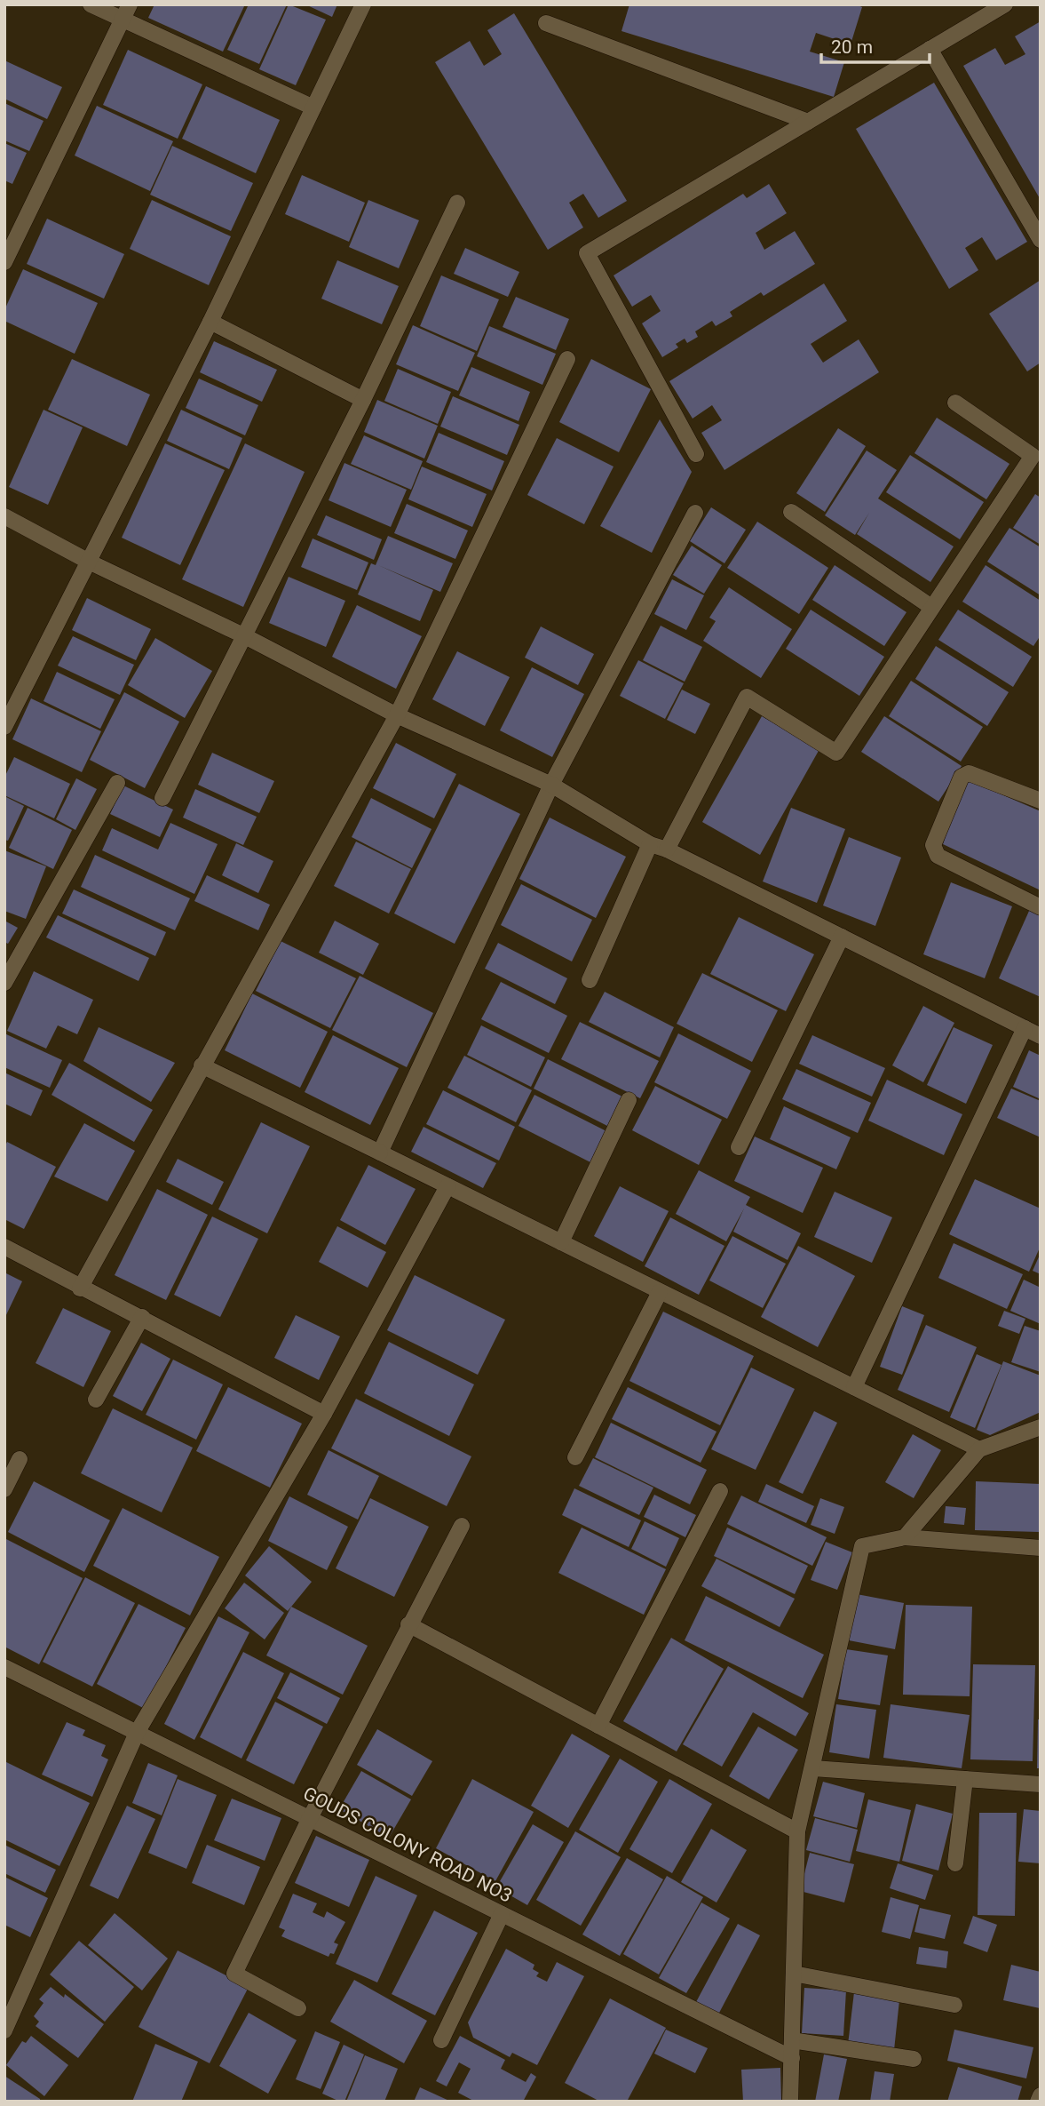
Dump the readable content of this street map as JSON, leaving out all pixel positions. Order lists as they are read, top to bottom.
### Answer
{
  "streets": {
    "street": ["GOUDS COLONY ROAD NO3"]
  },
  "scale_bar": "20 m"
}
